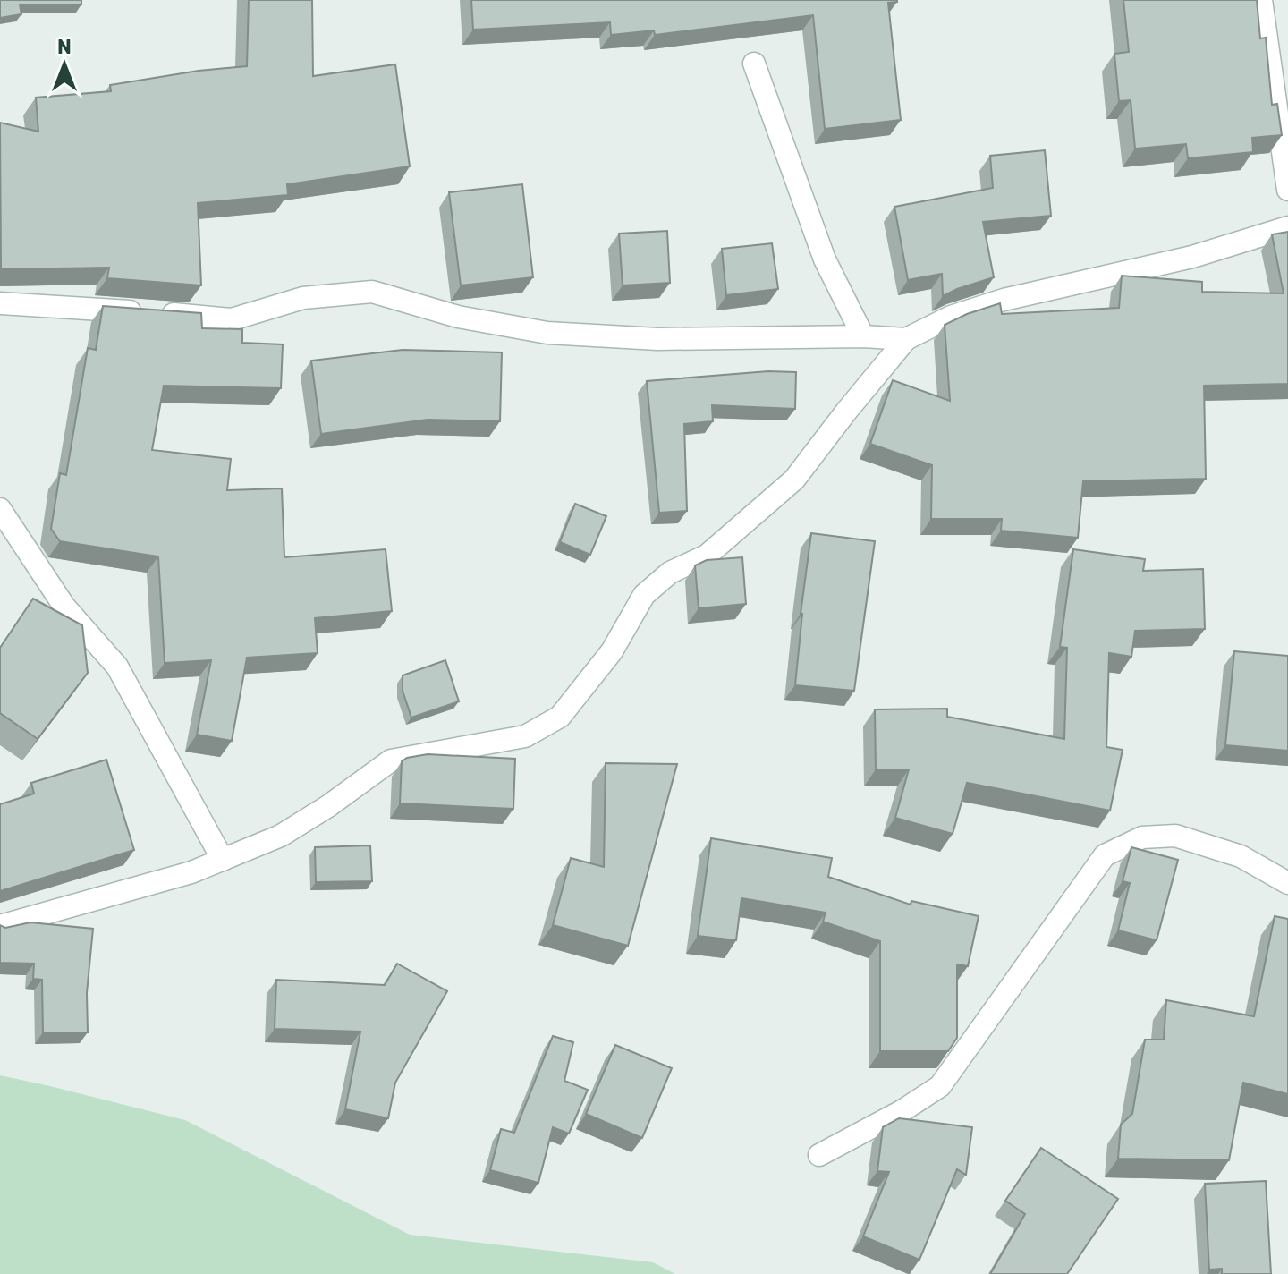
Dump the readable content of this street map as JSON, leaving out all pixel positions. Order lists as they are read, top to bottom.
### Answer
{
  "north": "top"
}
